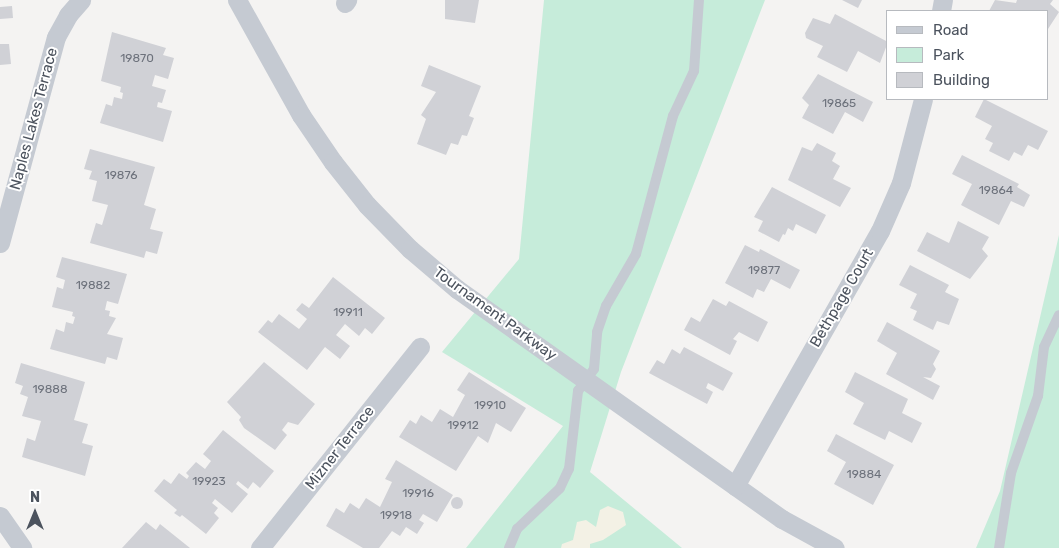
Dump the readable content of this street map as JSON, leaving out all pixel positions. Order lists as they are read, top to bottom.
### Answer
{
  "streets": {
    "street": [
      "Naples Lakes Terrace",
      "Bethpage Court",
      "Tournament Parkway",
      "Mizner Terrace"
    ]
  },
  "crossings": [
    ["Bethpage Court", "Tournament Parkway"]
  ],
  "house_numbers": [
    "19870",
    "19865",
    "19876",
    "19864",
    "19877",
    "19882",
    "19911",
    "19888",
    "19910",
    "19912",
    "19884",
    "19923",
    "19916",
    "19918"
  ],
  "legend": ["Road", "Park", "Building"],
  "north": "top"
}
